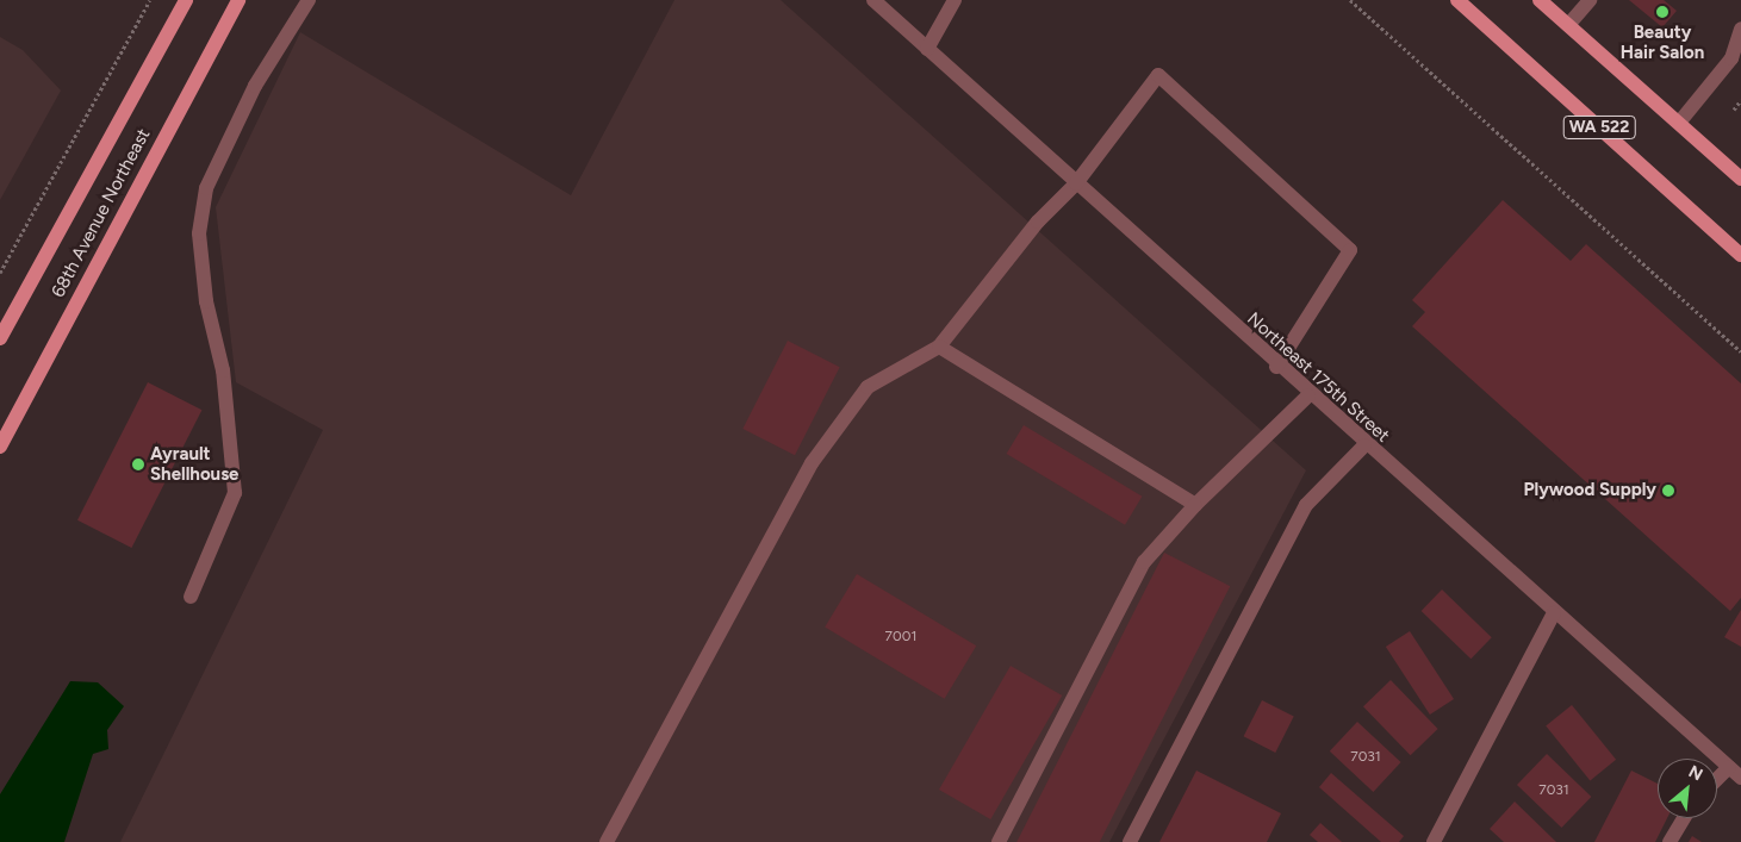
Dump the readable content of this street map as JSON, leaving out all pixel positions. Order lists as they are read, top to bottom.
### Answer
{
  "streets": {
    "main road": ["WA 522", "68th Avenue Northeast"],
    "street": ["Northeast 175th Street"]
  },
  "places": ["Beauty Hair Salon", "Ayrault Shellhouse", "Plywood Supply"],
  "house_numbers": ["7001", "7031", "7031"],
  "north": "top right"
}
